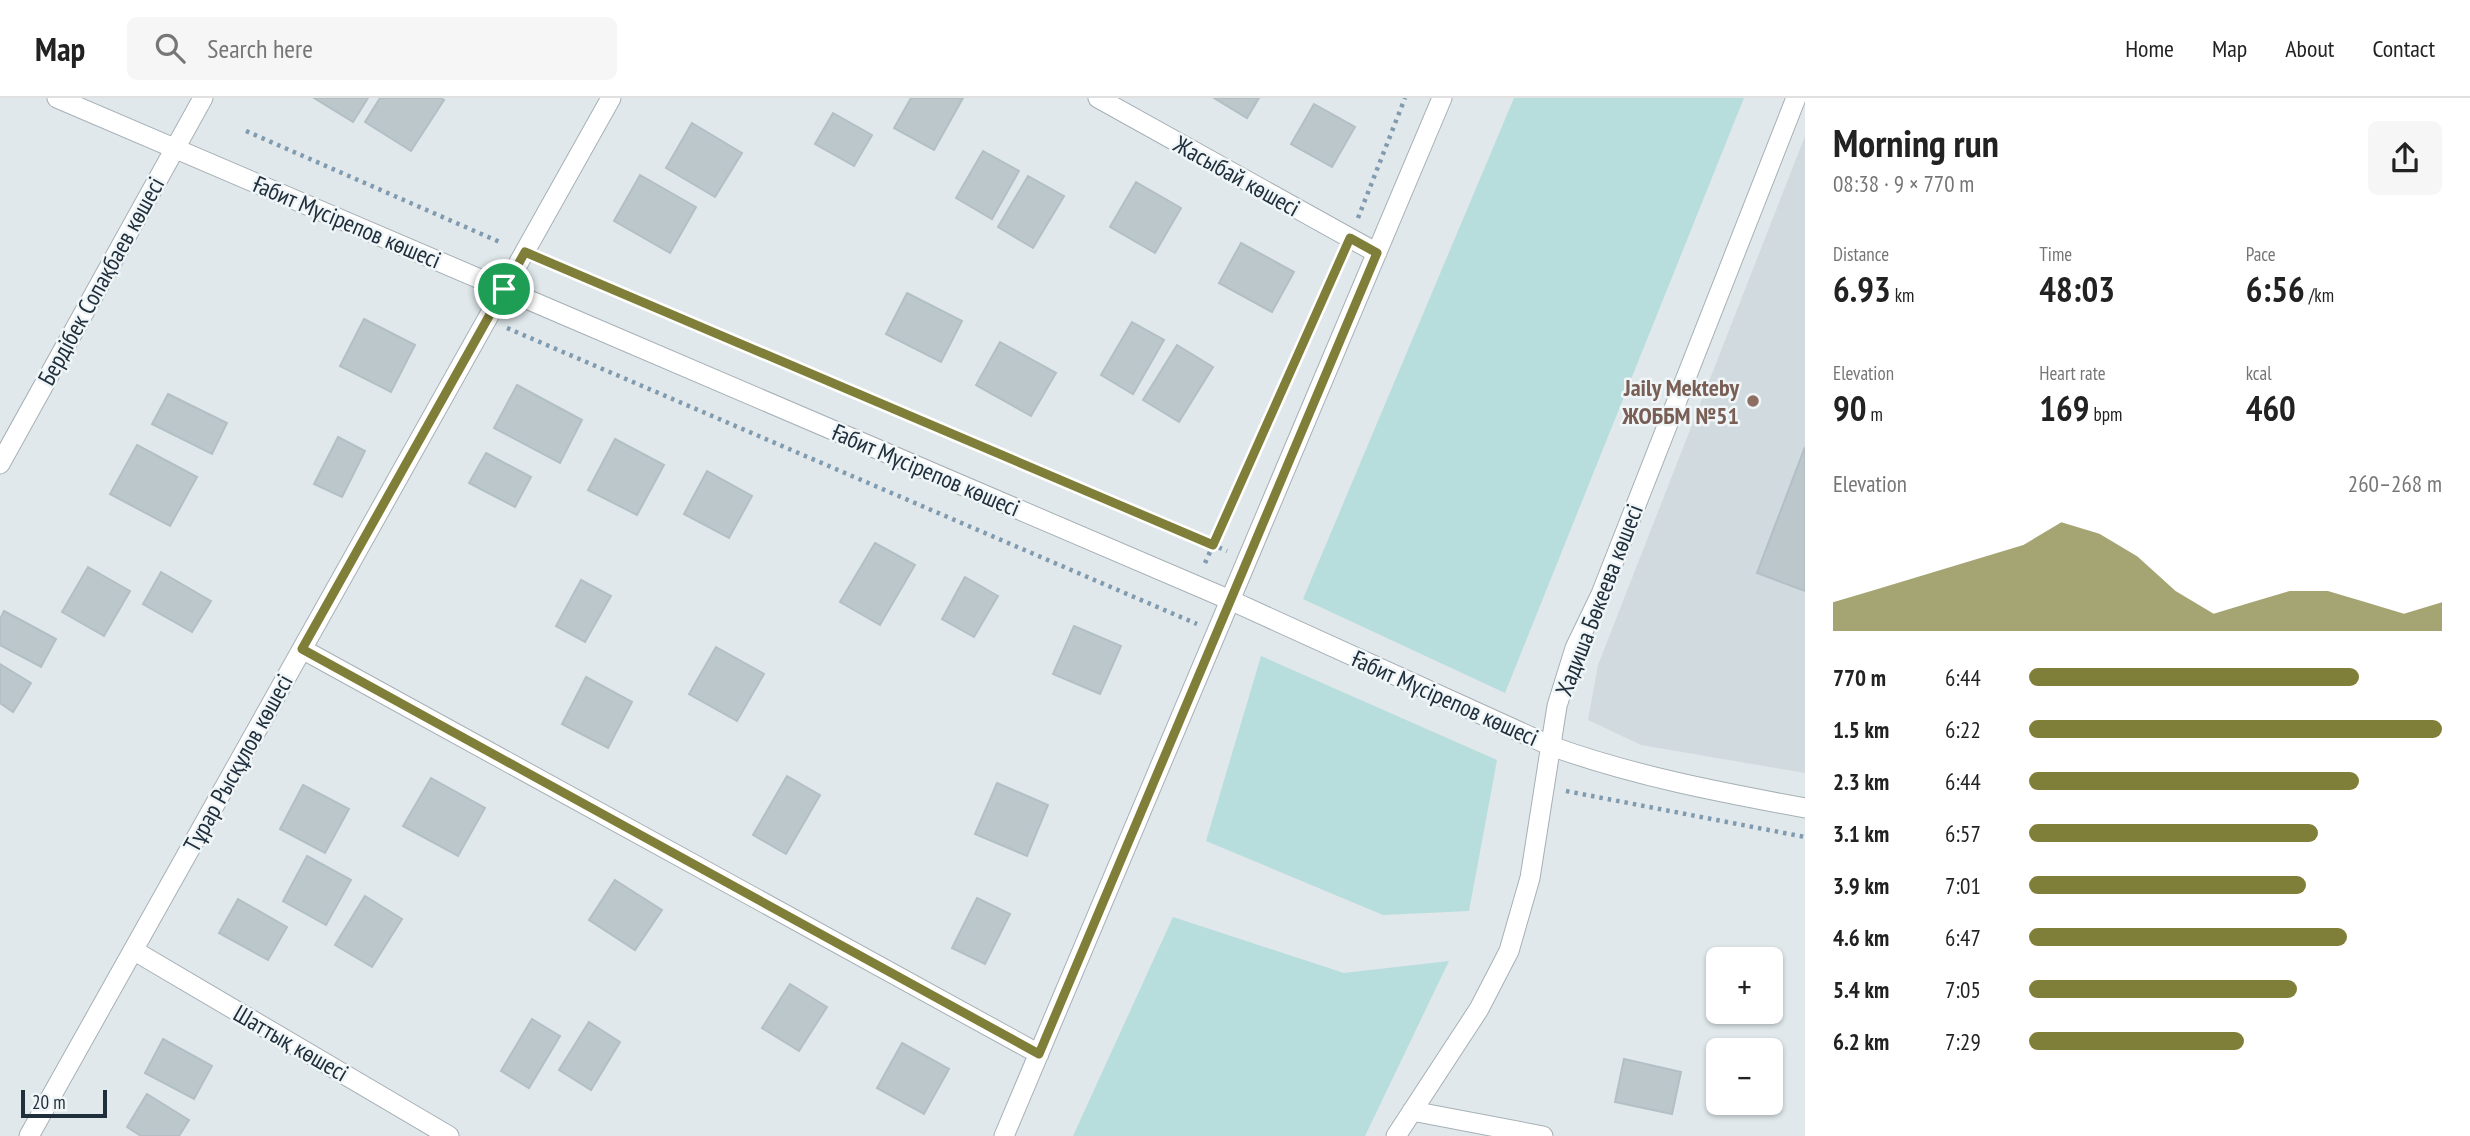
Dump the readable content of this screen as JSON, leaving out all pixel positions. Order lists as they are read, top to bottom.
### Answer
{
  "streets": {
    "street": [
      "Жасыбай көшесі",
      "Ғабит Мүсірепов көшесі",
      "Бердібек Сопақбаев көшесі",
      "Хадиша Бөкеева көшесі",
      "Тұрар Рысқұлов көшесі",
      "Шаттық көшесі"
    ]
  },
  "crossings": [
    ["Ғабит Мүсірепов көшесі", "Бердібек Сопақбаев көшесі"],
    ["Ғабит Мүсірепов көшесі", "Хадиша Бөкеева көшесі"],
    ["Ғабит Мүсірепов көшесі", "Тұрар Рысқұлов көшесі"],
    ["Тұрар Рысқұлов көшесі", "Шаттық көшесі"]
  ],
  "places": ["Jaily Mekteby ЖОББМ №51"],
  "scale_bar": "20 m",
  "page": {
    "header": "Map",
    "search": "Search here",
    "nav": [
      "Home",
      "Map",
      "About",
      "Contact"
    ],
    "heading": ["Morning run", "08:38 · 9 × 770 m"],
    "stats": [
      ["Distance", "6.93 km"],
      ["Time", "48:03"],
      ["Pace", "6:56 /km"],
      ["Elevation", "90 m"],
      ["Heart rate", "169 bpm"],
      ["kcal", "460"]
    ],
    "chart": ["Elevation", "260–268 m"],
    "list": [
      {
        "name": "770 m",
        "note": "6:44"
      },
      {
        "name": "1.5 km",
        "note": "6:22"
      },
      {
        "name": "2.3 km",
        "note": "6:44"
      },
      {
        "name": "3.1 km",
        "note": "6:57"
      },
      {
        "name": "3.9 km",
        "note": "7:01"
      },
      {
        "name": "4.6 km",
        "note": "6:47"
      },
      {
        "name": "5.4 km",
        "note": "7:05"
      },
      {
        "name": "6.2 km",
        "note": "7:29"
      }
    ],
    "map_buttons": ["+", "−"],
    "scale": "20 m"
  }
}
